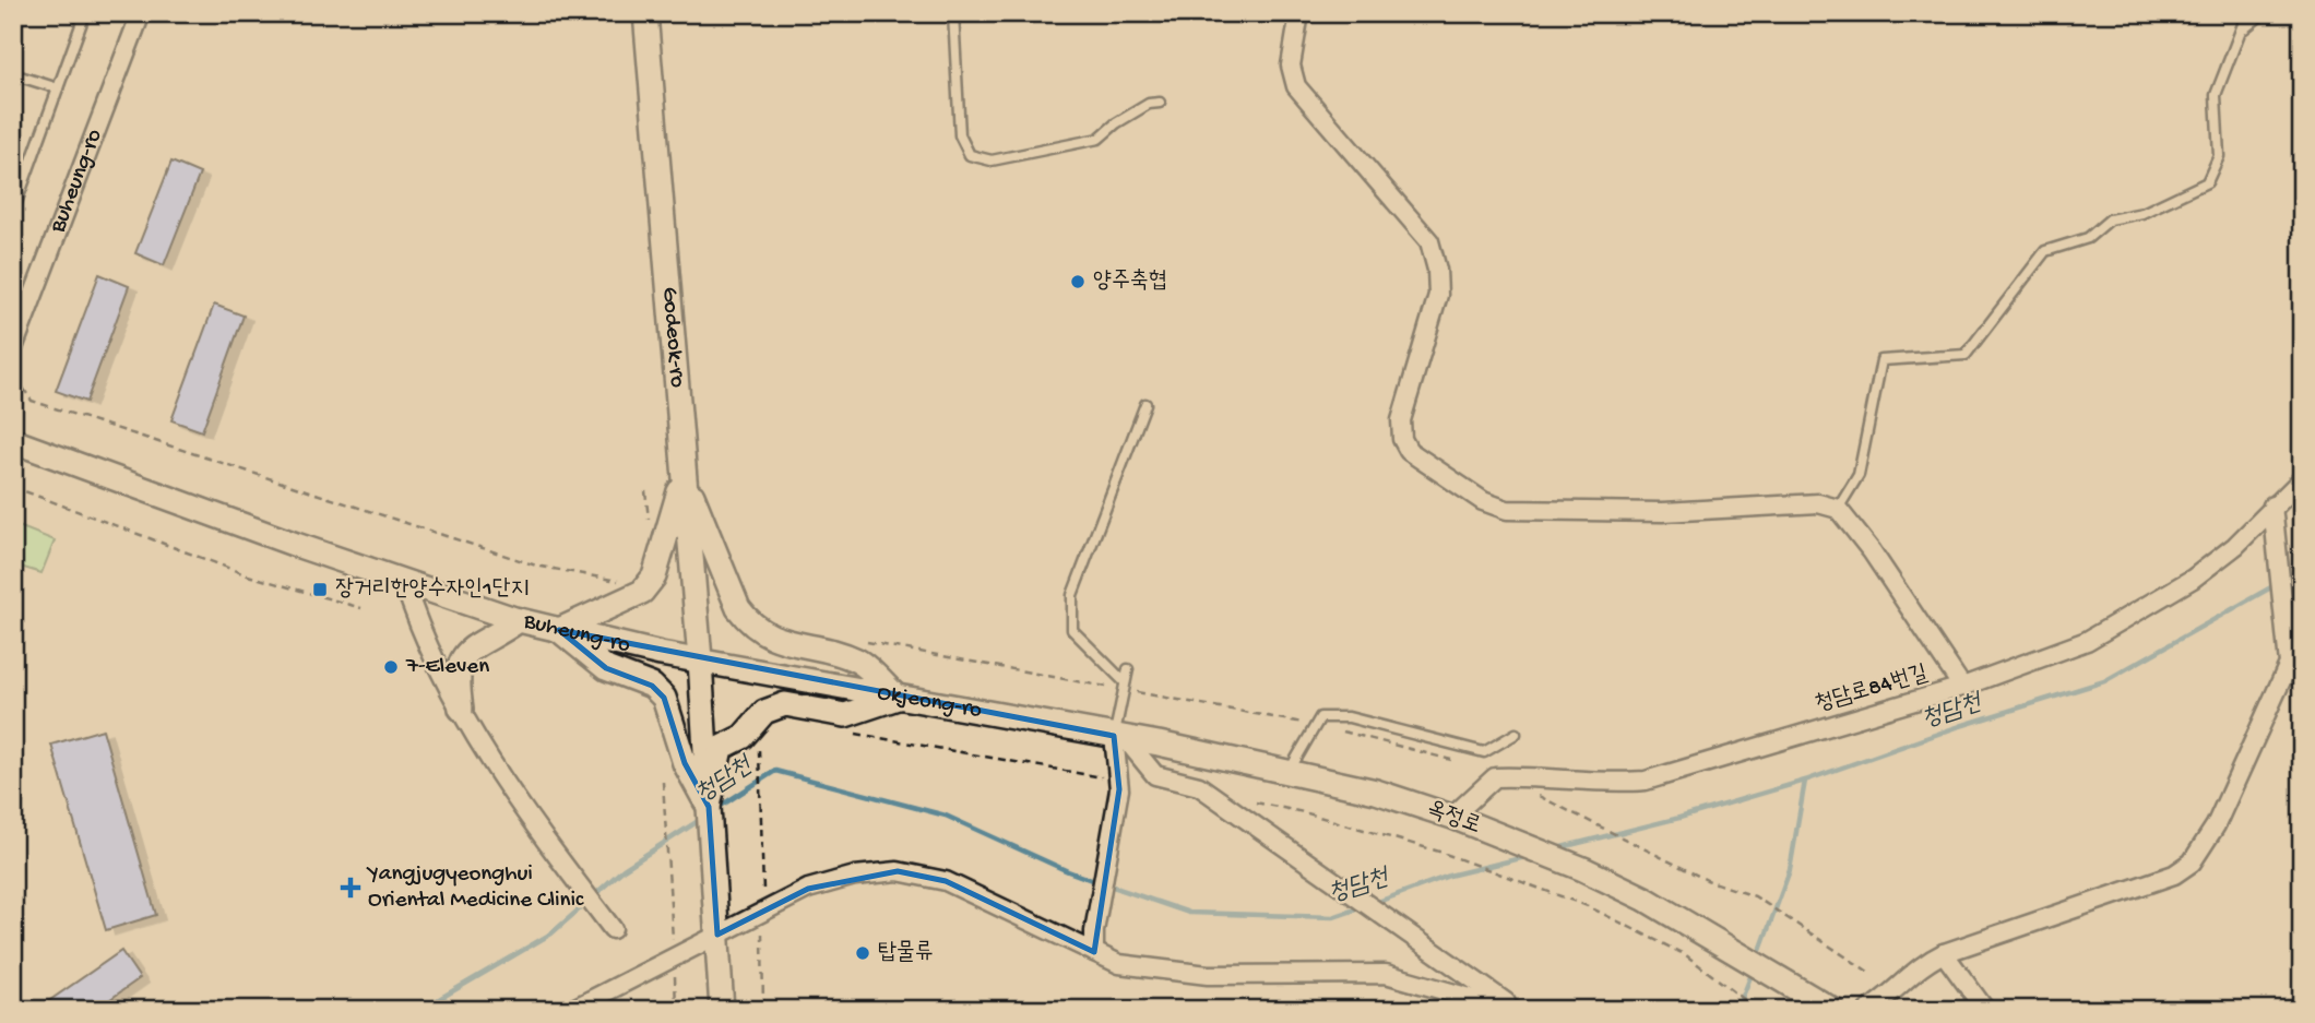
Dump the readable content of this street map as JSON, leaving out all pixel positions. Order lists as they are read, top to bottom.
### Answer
{
  "streets": {
    "main road": [
      "Buheung-ro",
      "Godeok-ro",
      "Okjeong-ro",
      "옥정로"
    ],
    "street": ["청담로84번길"]
  },
  "crossings": [
    ["Buheung-ro", "Godeok-ro"],
    ["Buheung-ro", "Okjeong-ro"],
    ["Godeok-ro", "Okjeong-ro"],
    ["청담로84번길", "옥정로"],
    ["Okjeong-ro", "옥정로"]
  ],
  "water": ["청담천"],
  "places": {
    "other": ["양주축협", "7-Eleven", "탑물류"],
    "transit": ["장거리한양수자인1단지"],
    "health": ["Yangjugyeonghui Oriental Medicine Clinic"]
  }
}
